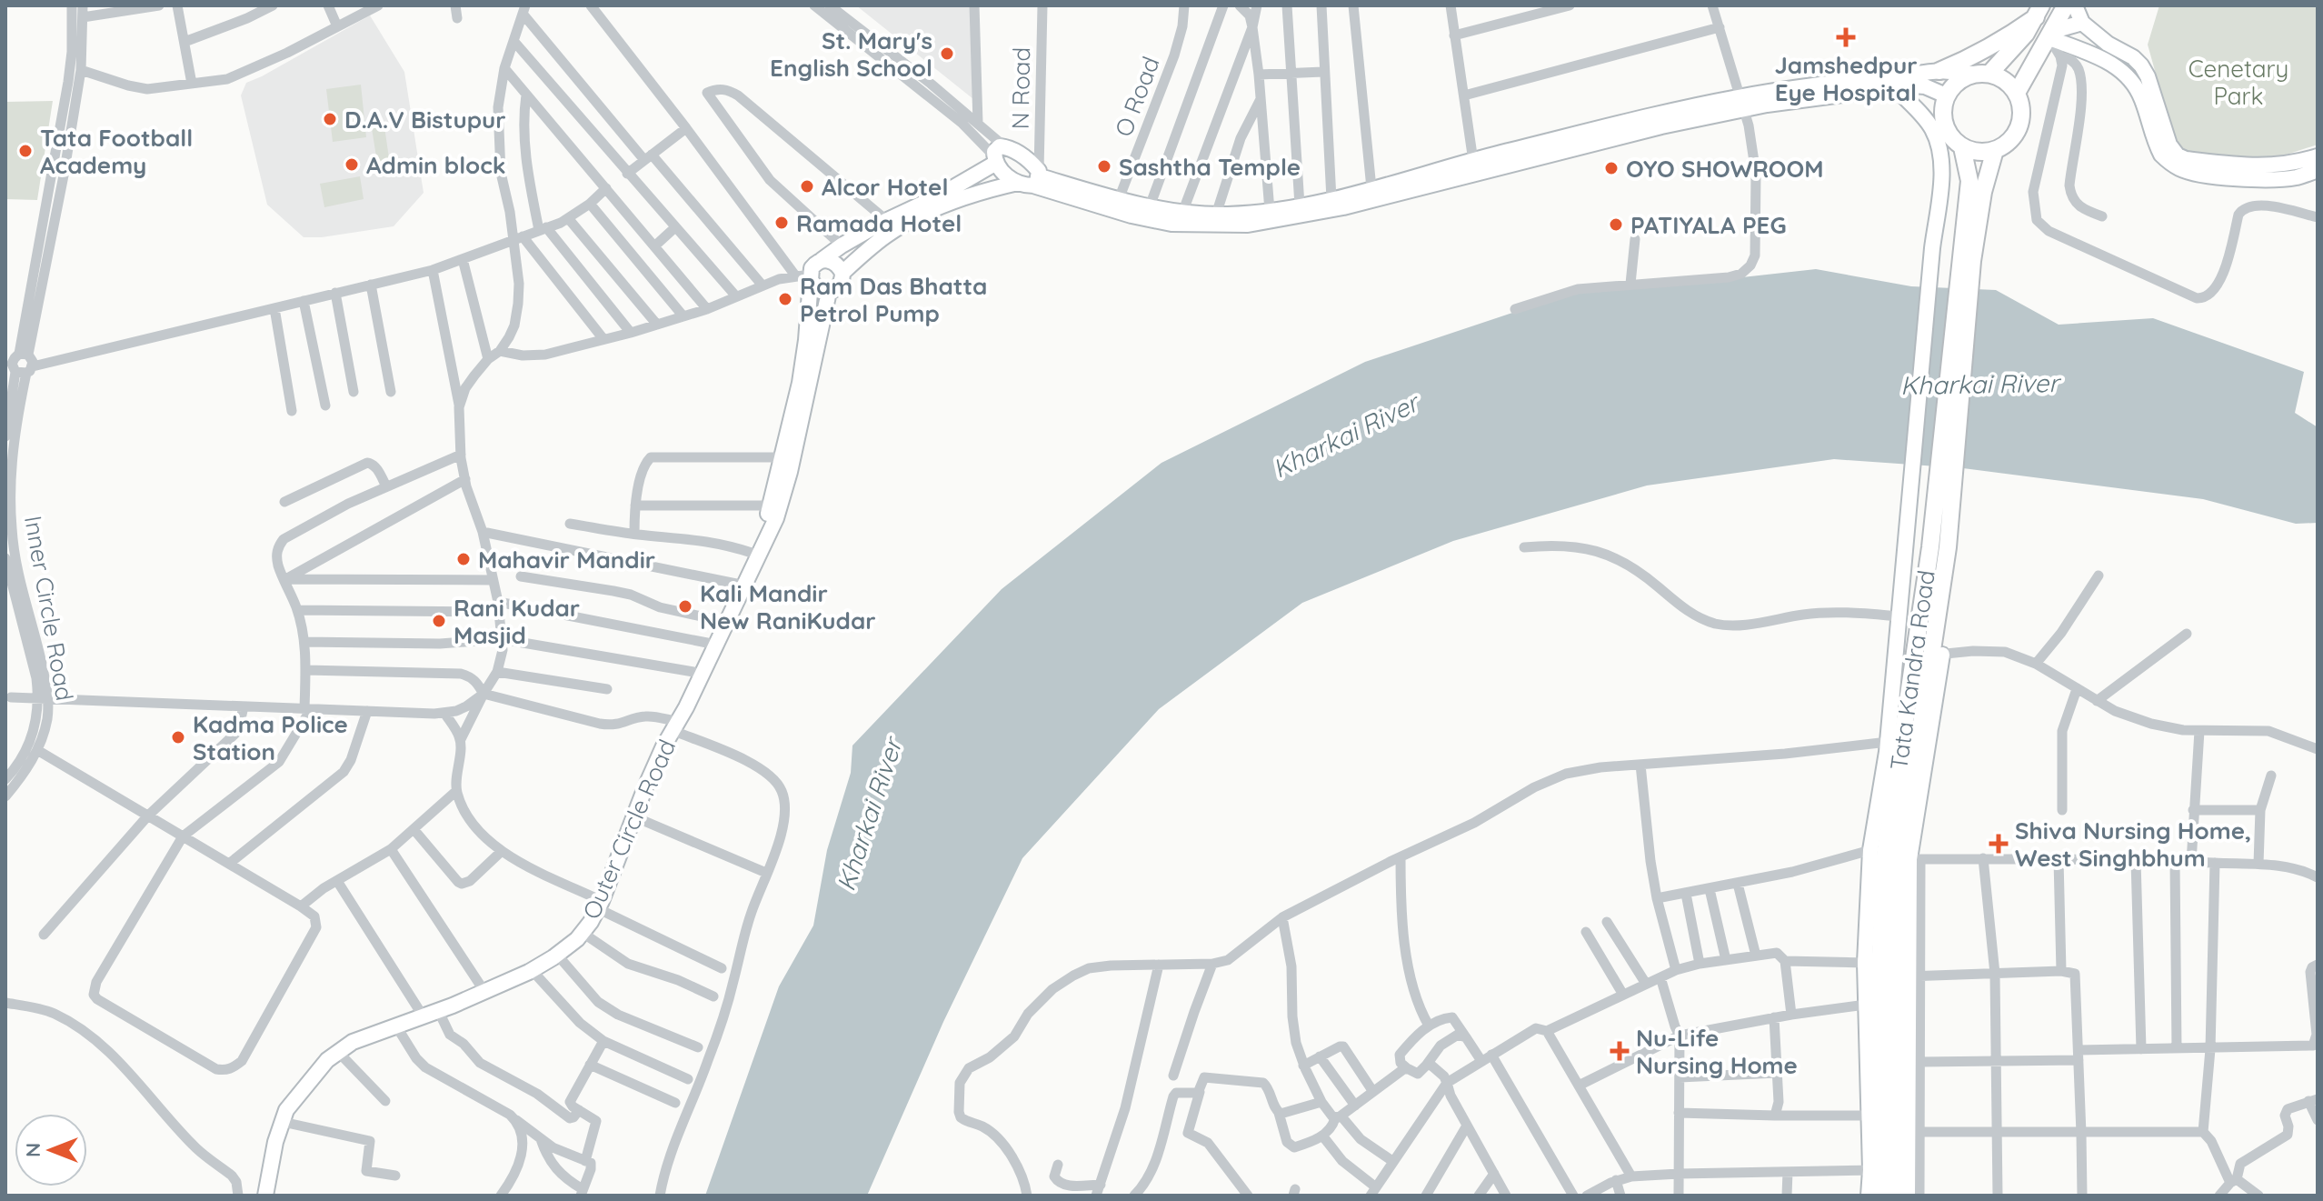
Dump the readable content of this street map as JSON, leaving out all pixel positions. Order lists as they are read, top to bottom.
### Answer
{
  "streets": {
    "main road": ["Tata Kandra Road", "Outer Circle Road"],
    "street": ["N Road", "O Road", "Inner Circle Road"]
  },
  "water": ["Kharkai River"],
  "parks": ["Cenetary Park"],
  "places": {
    "health": ["Jamshedpur Eye Hospital", "Shiva Nursing Home, West Singhbhum", "Nu-Life Nursing Home"],
    "other": [
      "St. Mary's English School",
      "D.A.V Bistupur",
      "Tata Football Academy",
      "Admin block",
      "Sashtha Temple",
      "OYO SHOWROOM",
      "Alcor Hotel",
      "Ramada Hotel",
      "PATIYALA PEG",
      "Ram Das Bhatta Petrol Pump",
      "Mahavir Mandir",
      "Kali Mandir New RaniKudar",
      "Rani Kudar Masjid",
      "Kadma Police Station"
    ]
  },
  "north": "left"
}
